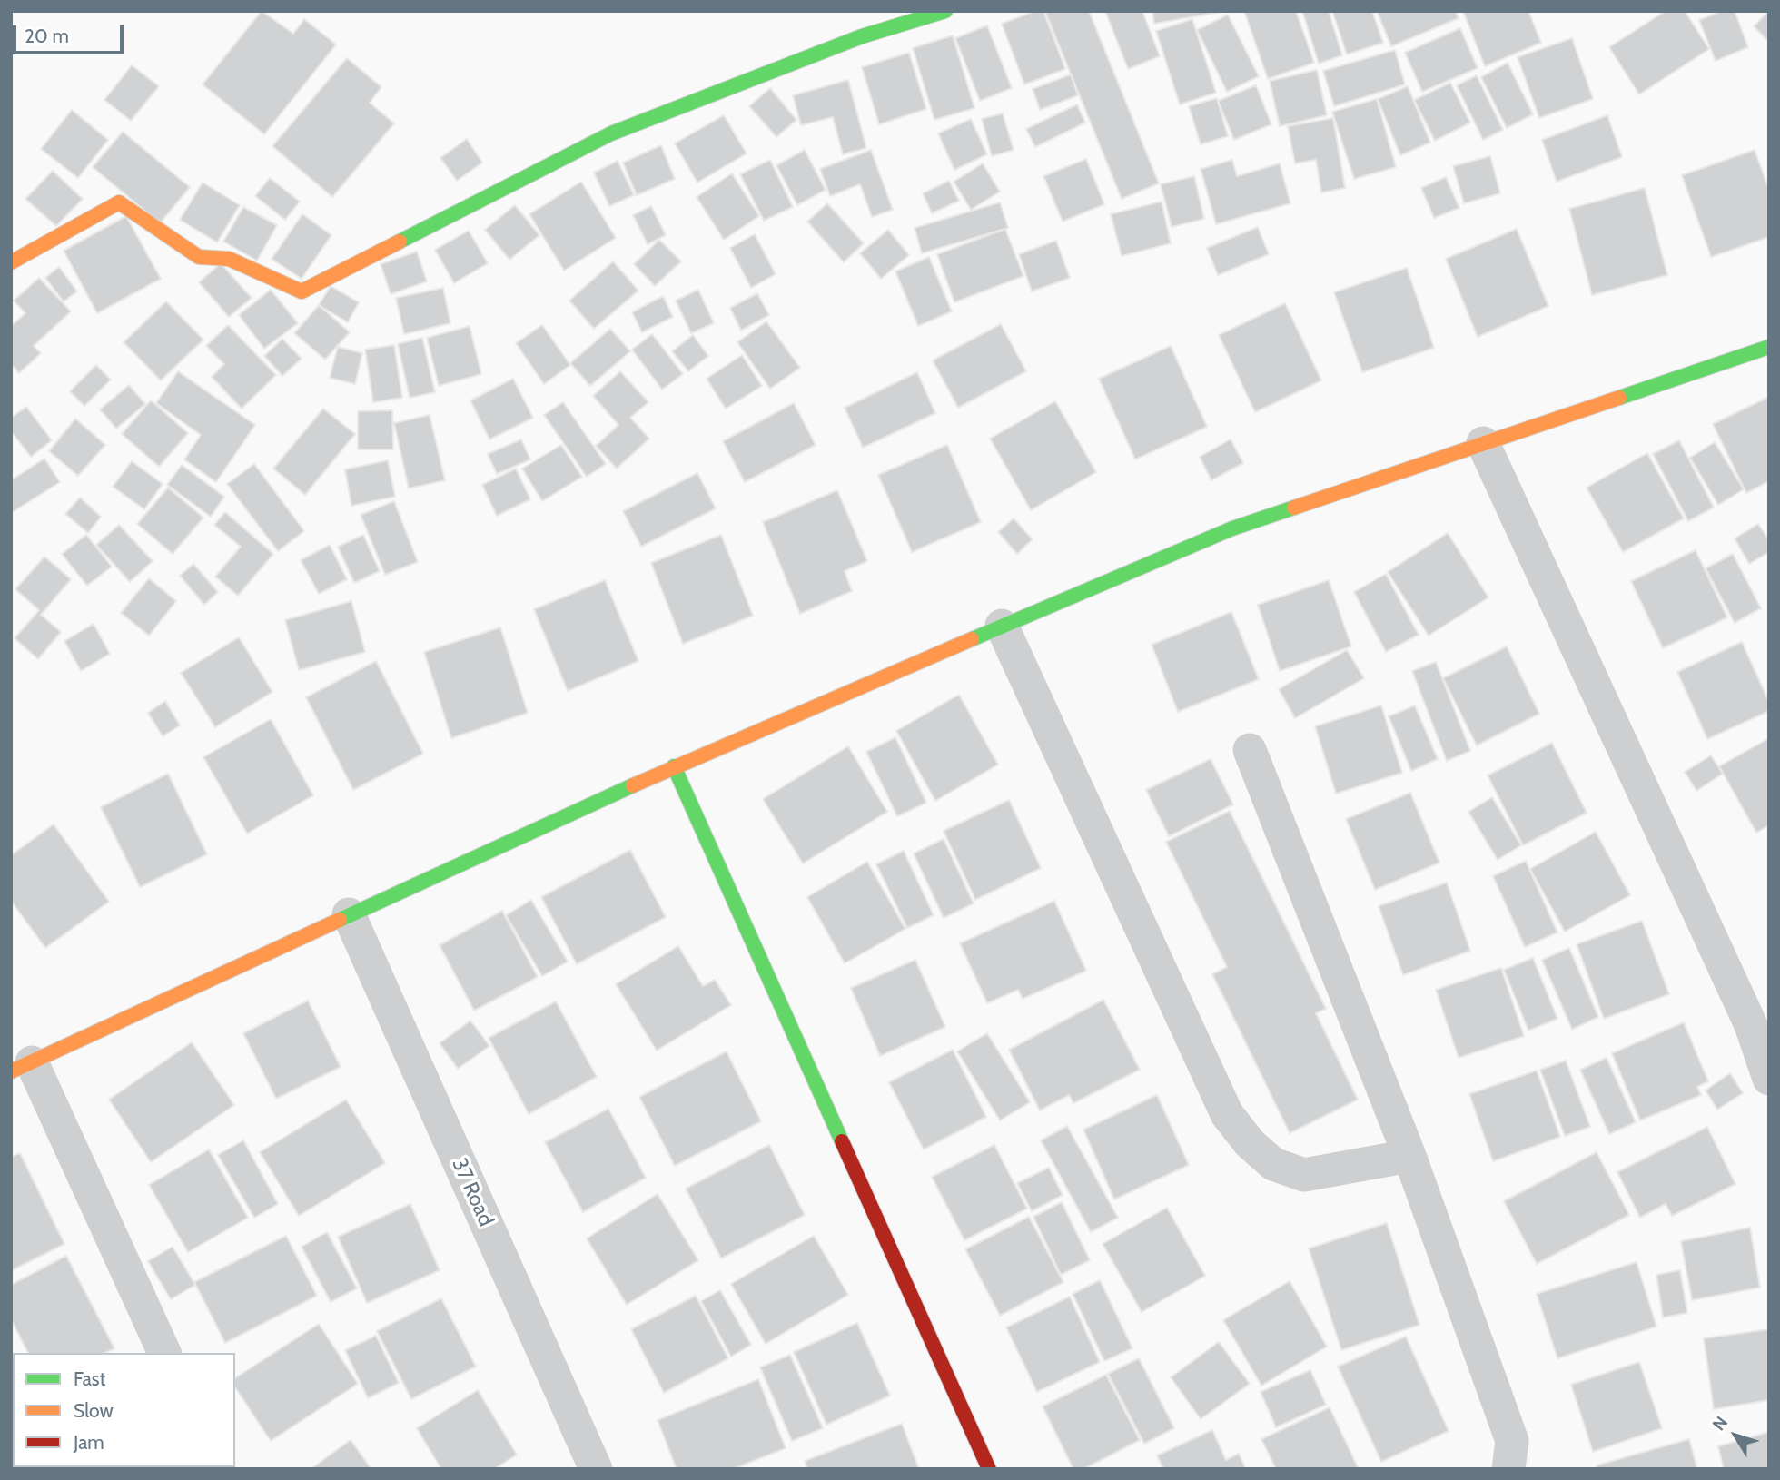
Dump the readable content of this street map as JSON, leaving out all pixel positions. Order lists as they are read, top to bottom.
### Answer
{
  "streets": {
    "street": ["37 Road"]
  },
  "legend": ["Fast", "Slow", "Jam"],
  "scale_bar": "20 m",
  "north": "top left"
}
